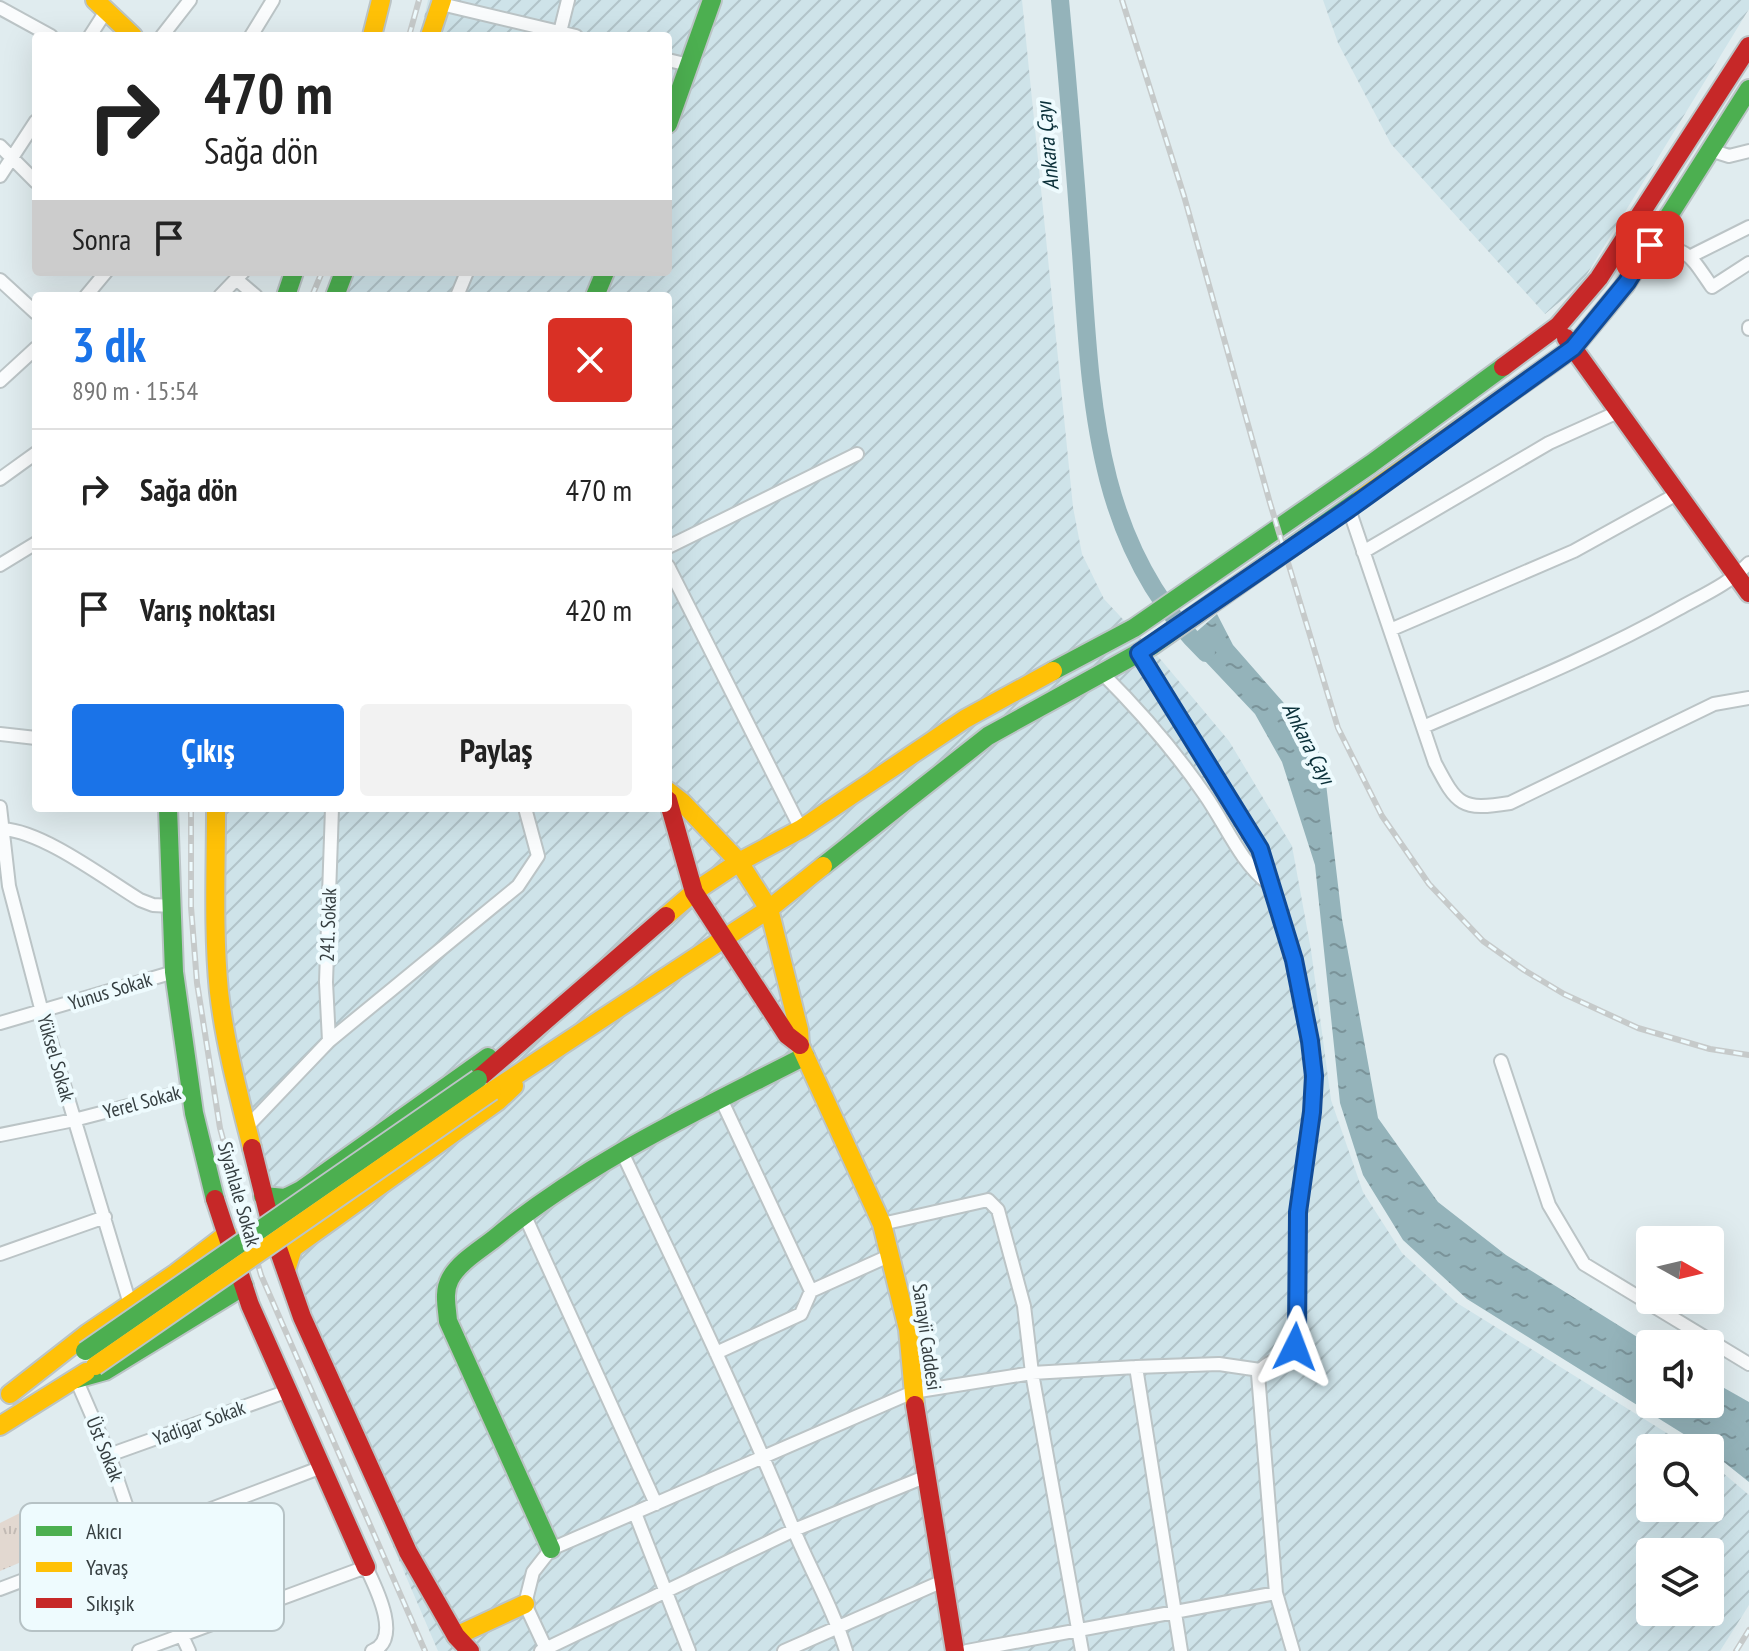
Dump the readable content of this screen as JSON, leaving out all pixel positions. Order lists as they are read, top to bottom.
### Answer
{
  "streets": {
    "main road": ["Siyahlale Sokak", "Sanayii Caddesi"],
    "street": [
      "241. Sokak",
      "Yunus Sokak",
      "Yüksel Sokak",
      "Yerel Sokak",
      "Yadigar Sokak",
      "Üst Sokak"
    ]
  },
  "crossings": [
    ["Yunus Sokak", "Yüksel Sokak"],
    ["Yunus Sokak", "Siyahlale Sokak"],
    ["Yüksel Sokak", "Yerel Sokak"],
    ["Yerel Sokak", "Siyahlale Sokak"],
    ["Siyahlale Sokak", "Yadigar Sokak"],
    ["Yadigar Sokak", "Üst Sokak"]
  ],
  "water": ["Ankara Çayı"],
  "legend": ["Akıcı", "Yavaş", "Sıkışık"],
  "north": "right",
  "page": {
    "turn": ["470 m", "Sağa dön"],
    "then": "Sonra",
    "heading": ["3 dk", "890 m · 15:54"],
    "list": [
      {
        "name": "Sağa dön",
        "value": "470 m"
      },
      {
        "name": "Varış noktası",
        "value": "420 m"
      }
    ],
    "buttons": ["Çıkış", "Paylaş"]
  }
}
